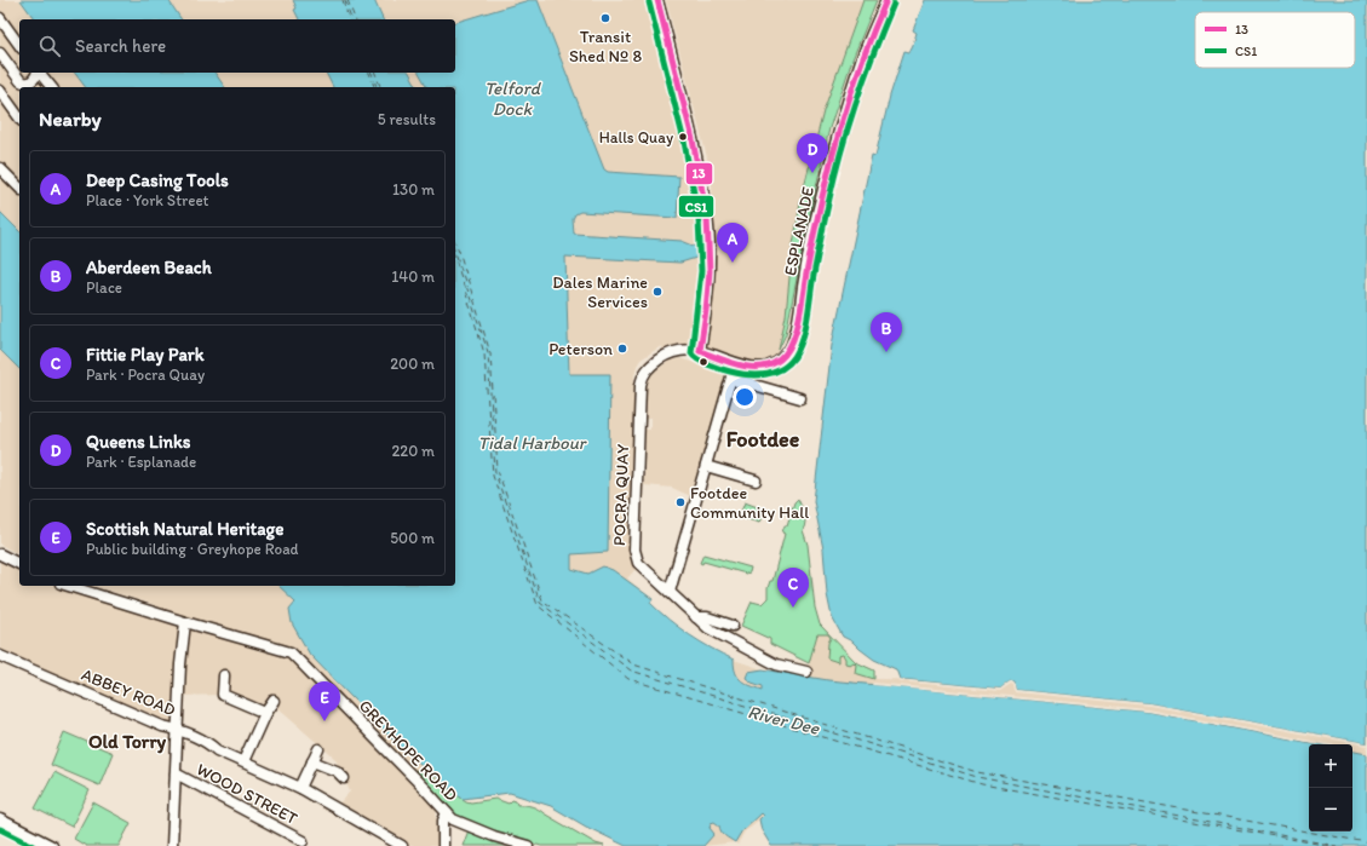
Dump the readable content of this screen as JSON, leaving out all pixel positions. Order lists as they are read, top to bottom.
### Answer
{
  "streets": {
    "street": [
      "ESPLANADE",
      "POCRA QUAY",
      "ABBEY ROAD",
      "GREYHOPE ROAD",
      "WOOD STREET"
    ]
  },
  "crossings": [
    ["ESPLANADE", "POCRA QUAY"]
  ],
  "districts": ["Footdee", "Old Torry"],
  "water": ["Telford Dock", "Tidal Harbour", "River Dee"],
  "places": [
    "Transit Shed № 8",
    "Halls Quay",
    "Dales Marine Services",
    "Peterson",
    "Footdee Community Hall"
  ],
  "lines": ["transit line 13", "transit line CS1"],
  "legend": ["13", "CS1"],
  "page": {
    "search": "Search here",
    "heading": ["Nearby", "5 results"],
    "pins": [
      "D",
      "A",
      "B",
      "C",
      "E"
    ],
    "list": [
      {
        "mark": "A",
        "name": "Deep Casing Tools",
        "note": "Place · York Street",
        "value": "130 m"
      },
      {
        "mark": "B",
        "name": "Aberdeen Beach",
        "note": "Place",
        "value": "140 m"
      },
      {
        "mark": "C",
        "name": "Fittie Play Park",
        "note": "Park · Pocra Quay",
        "value": "200 m"
      },
      {
        "mark": "D",
        "name": "Queens Links",
        "note": "Park · Esplanade",
        "value": "220 m"
      },
      {
        "mark": "E",
        "name": "Scottish Natural Heritage",
        "note": "Public building · Greyhope Road",
        "value": "500 m"
      }
    ],
    "map_buttons": ["+", "−"]
  }
}
